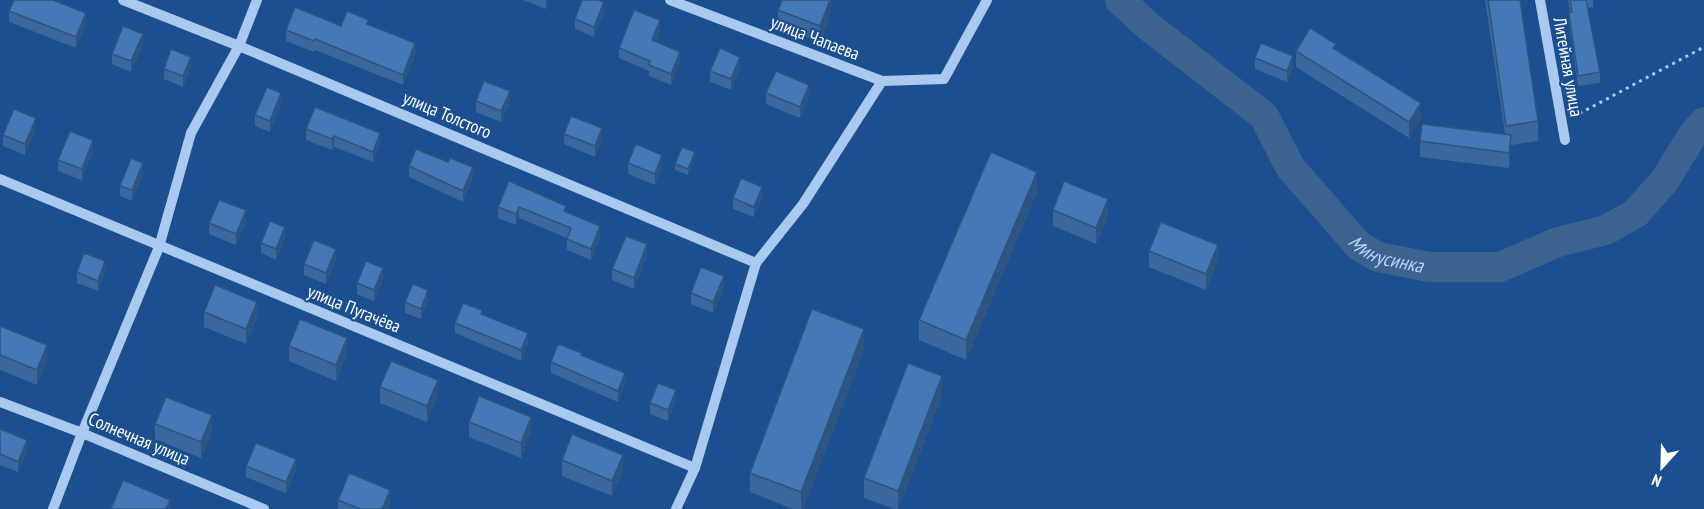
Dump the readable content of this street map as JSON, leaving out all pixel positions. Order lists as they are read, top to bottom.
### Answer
{
  "streets": {
    "street": [
      "улица Чапаева",
      "Литейная улица",
      "улица Толстого",
      "улица Пугачёва",
      "Солнечная улица"
    ]
  },
  "water": ["Минусинка"],
  "north": "bottom"
}
